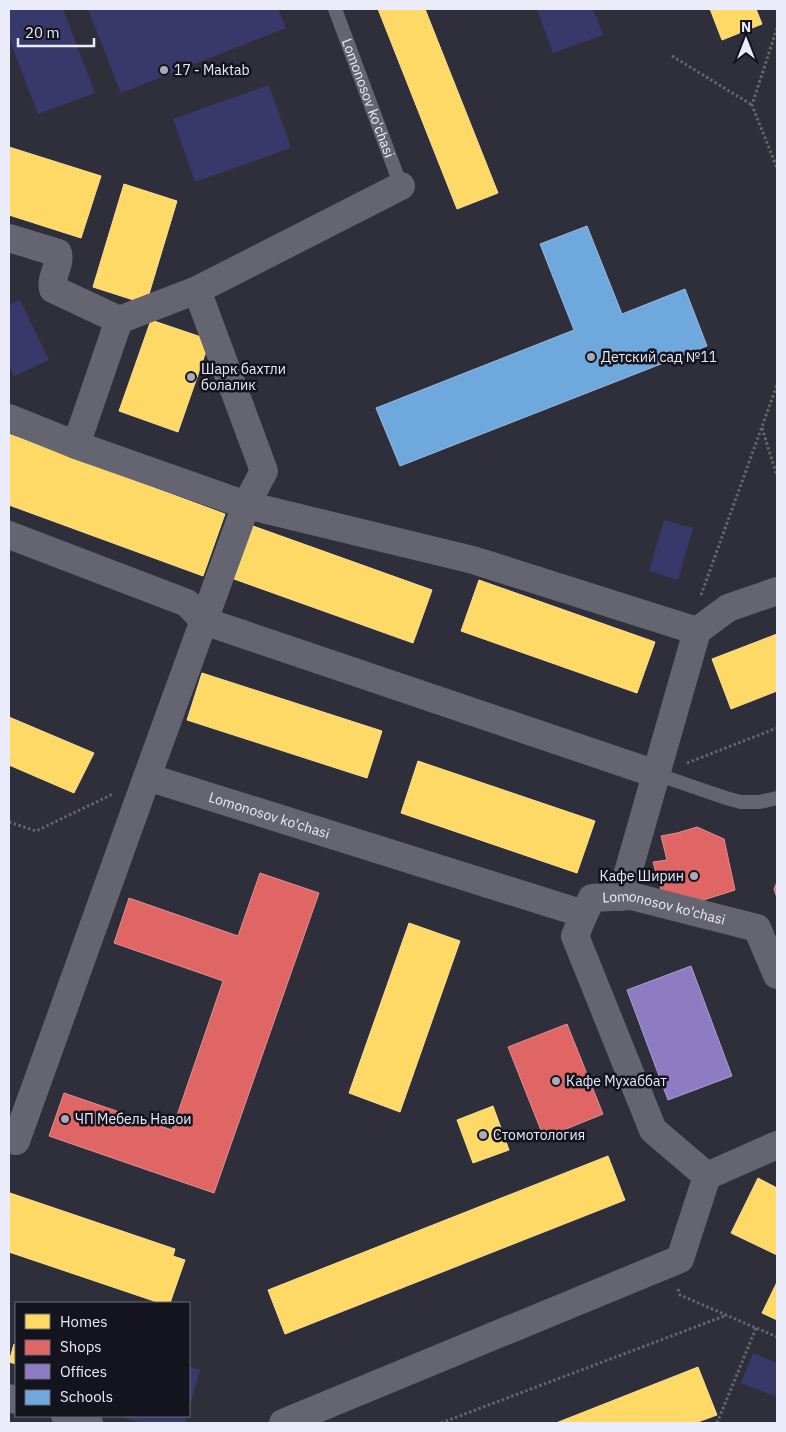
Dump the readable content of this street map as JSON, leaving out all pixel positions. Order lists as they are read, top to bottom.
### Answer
{
  "streets": {
    "street": ["Lomonosov ko'chasi"]
  },
  "places": [
    "17 - Maktab",
    "Детский сад №11",
    "Шарк бахтли болалик",
    "Кафе Ширин",
    "Кафе Мухаббат",
    "ЧП Мебель Навои",
    "Стомотология"
  ],
  "legend": [
    "Homes",
    "Shops",
    "Offices",
    "Schools"
  ],
  "scale_bar": "20 m",
  "north": "top"
}
